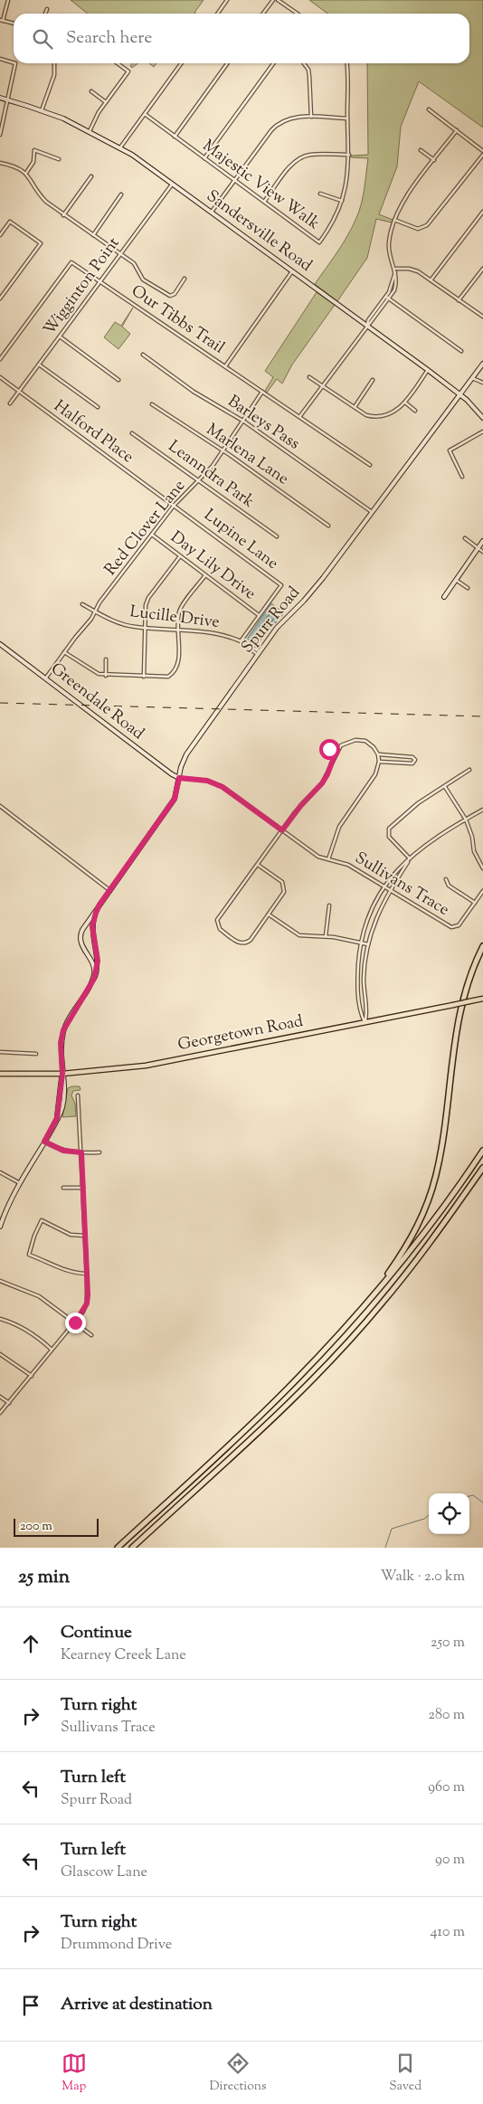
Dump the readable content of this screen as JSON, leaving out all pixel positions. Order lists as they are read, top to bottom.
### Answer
{
  "streets": {
    "main road": ["Georgetown Road"],
    "street": [
      "Majestic View Walk",
      "Sandersville Road",
      "Wigginton Point",
      "Our Tibbs Trail",
      "Barleys Pass",
      "Halford Place",
      "Marlena Lane",
      "Leanndra Park",
      "Red Clover Lane",
      "Lupine Lane",
      "Day Lily Drive",
      "Lucille Drive",
      "Spurr Road",
      "Greendale Road",
      "Sullivans Trace"
    ]
  },
  "crossings": [
    ["Sandersville Road", "Wigginton Point"],
    ["Sandersville Road", "Spurr Road"],
    ["Wigginton Point", "Our Tibbs Trail"],
    ["Wigginton Point", "Halford Place"],
    ["Our Tibbs Trail", "Red Clover Lane"],
    ["Barleys Pass", "Red Clover Lane"],
    ["Barleys Pass", "Spurr Road"],
    ["Halford Place", "Red Clover Lane"],
    ["Halford Place", "Lupine Lane"],
    ["Marlena Lane", "Red Clover Lane"],
    ["Leanndra Park", "Red Clover Lane"],
    ["Red Clover Lane", "Lupine Lane"],
    ["Red Clover Lane", "Day Lily Drive"],
    ["Red Clover Lane", "Lucille Drive"],
    ["Red Clover Lane", "Greendale Road"],
    ["Lupine Lane", "Day Lily Drive"],
    ["Lupine Lane", "Lucille Drive"],
    ["Lucille Drive", "Spurr Road"],
    ["Spurr Road", "Greendale Road"],
    ["Spurr Road", "Sullivans Trace"],
    ["Spurr Road", "Georgetown Road"],
    ["Greendale Road", "Sullivans Trace"]
  ],
  "scale_bar": "200 m",
  "page": {
    "search": "Search here",
    "scale": "200 m",
    "heading": ["25 min", "Walk · 2.0 km"],
    "list": [
      ["Continue", "Kearney Creek Lane", "250 m"],
      ["Turn right", "Sullivans Trace", "280 m"],
      ["Turn left", "Spurr Road", "960 m"],
      ["Turn left", "Glascow Lane", "90 m"],
      ["Turn right", "Drummond Drive", "410 m"],
      "Arrive at destination"
    ],
    "nav": ["Map", "Directions", "Saved"]
  }
}
